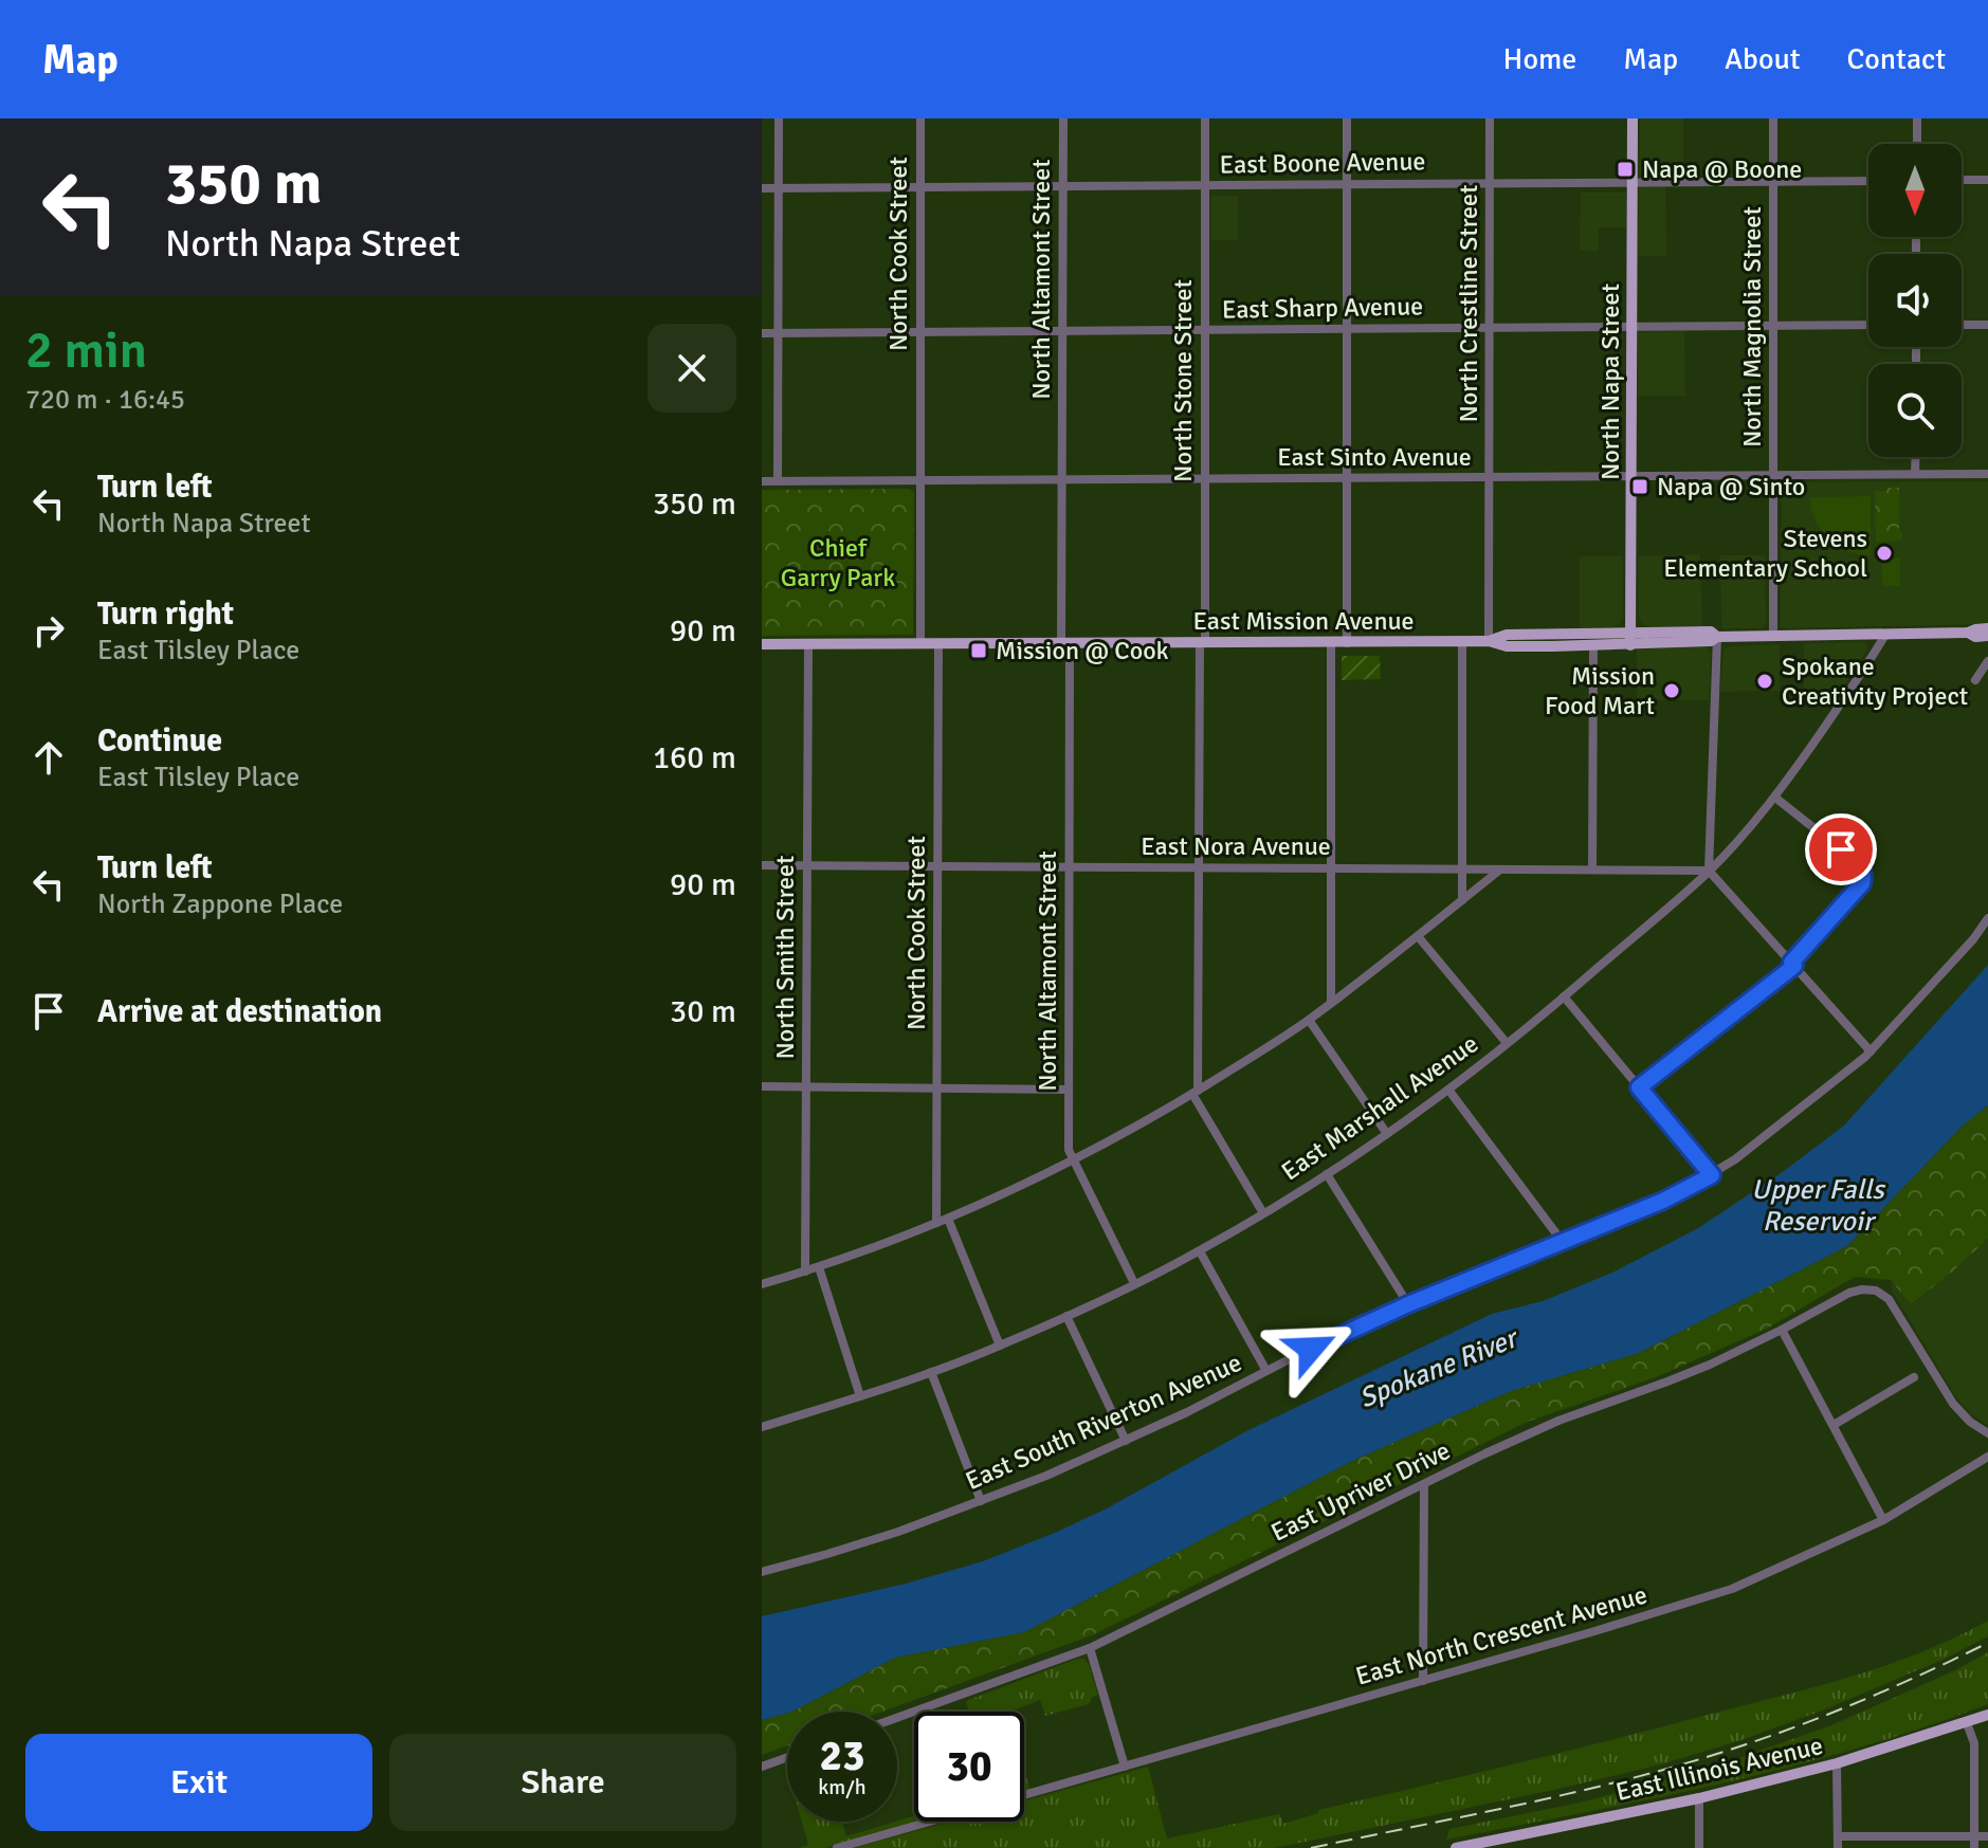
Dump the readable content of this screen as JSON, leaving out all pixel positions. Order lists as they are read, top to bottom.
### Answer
{
  "streets": {
    "main road": ["North Napa Street", "East Mission Avenue", "East Illinois Avenue"],
    "street": [
      "East Boone Avenue",
      "North Cook Street",
      "North Altamont Street",
      "North Crestline Street",
      "East Sharp Avenue",
      "North Magnolia Street",
      "North Stone Street",
      "East Sinto Avenue",
      "East Nora Avenue",
      "North Smith Street",
      "East Marshall Avenue",
      "East South Riverton Avenue",
      "East Upriver Drive",
      "East North Crescent Avenue"
    ]
  },
  "crossings": [
    ["East Boone Avenue", "North Cook Street"],
    ["East Boone Avenue", "North Altamont Street"],
    ["East Boone Avenue", "North Crestline Street"],
    ["East Boone Avenue", "North Magnolia Street"],
    ["East Boone Avenue", "North Stone Street"],
    ["East Boone Avenue", "North Napa Street"],
    ["North Cook Street", "East Sharp Avenue"],
    ["North Cook Street", "East Sinto Avenue"],
    ["North Cook Street", "East Mission Avenue"],
    ["North Cook Street", "East Nora Avenue"],
    ["North Altamont Street", "East Sharp Avenue"],
    ["North Altamont Street", "East Sinto Avenue"],
    ["North Altamont Street", "East Mission Avenue"],
    ["North Altamont Street", "East Nora Avenue"],
    ["North Altamont Street", "East Marshall Avenue"],
    ["North Crestline Street", "East Sharp Avenue"],
    ["North Crestline Street", "East Sinto Avenue"],
    ["North Crestline Street", "East Mission Avenue"],
    ["East Sharp Avenue", "North Magnolia Street"],
    ["East Sharp Avenue", "North Stone Street"],
    ["East Sharp Avenue", "North Napa Street"],
    ["North Magnolia Street", "East Sinto Avenue"],
    ["North Magnolia Street", "East Mission Avenue"],
    ["North Stone Street", "East Sinto Avenue"],
    ["North Stone Street", "East Mission Avenue"],
    ["North Stone Street", "East Nora Avenue"],
    ["North Napa Street", "East Sinto Avenue"],
    ["North Napa Street", "East Mission Avenue"],
    ["East Mission Avenue", "North Smith Street"],
    ["East Mission Avenue", "East Marshall Avenue"],
    ["East Nora Avenue", "North Smith Street"],
    ["East Nora Avenue", "East Marshall Avenue"]
  ],
  "water": ["Upper Falls Reservoir", "Spokane River"],
  "parks": ["Chief Garry Park"],
  "places": {
    "transit": ["Napa @ Boone", "Napa @ Sinto", "Mission @ Cook"],
    "other": ["Stevens Elementary School", "Spokane Creativity Project", "Mission Food Mart"]
  },
  "north": "bottom",
  "page": {
    "header": "Map",
    "nav": [
      "Home",
      "Map",
      "About",
      "Contact"
    ],
    "turn": ["350 m", "North Napa Street"],
    "heading": ["2 min", "720 m · 16:45"],
    "list": [
      {
        "name": "Turn left",
        "note": "North Napa Street",
        "value": "350 m"
      },
      {
        "name": "Turn right",
        "note": "East Tilsley Place",
        "value": "90 m"
      },
      {
        "name": "Continue",
        "note": "East Tilsley Place",
        "value": "160 m"
      },
      {
        "name": "Turn left",
        "note": "North Zappone Place",
        "value": "90 m"
      },
      {
        "name": "Arrive at destination",
        "value": "30 m"
      }
    ],
    "speed": "23 km/h",
    "limit": "30",
    "buttons": ["Exit", "Share"]
  }
}
